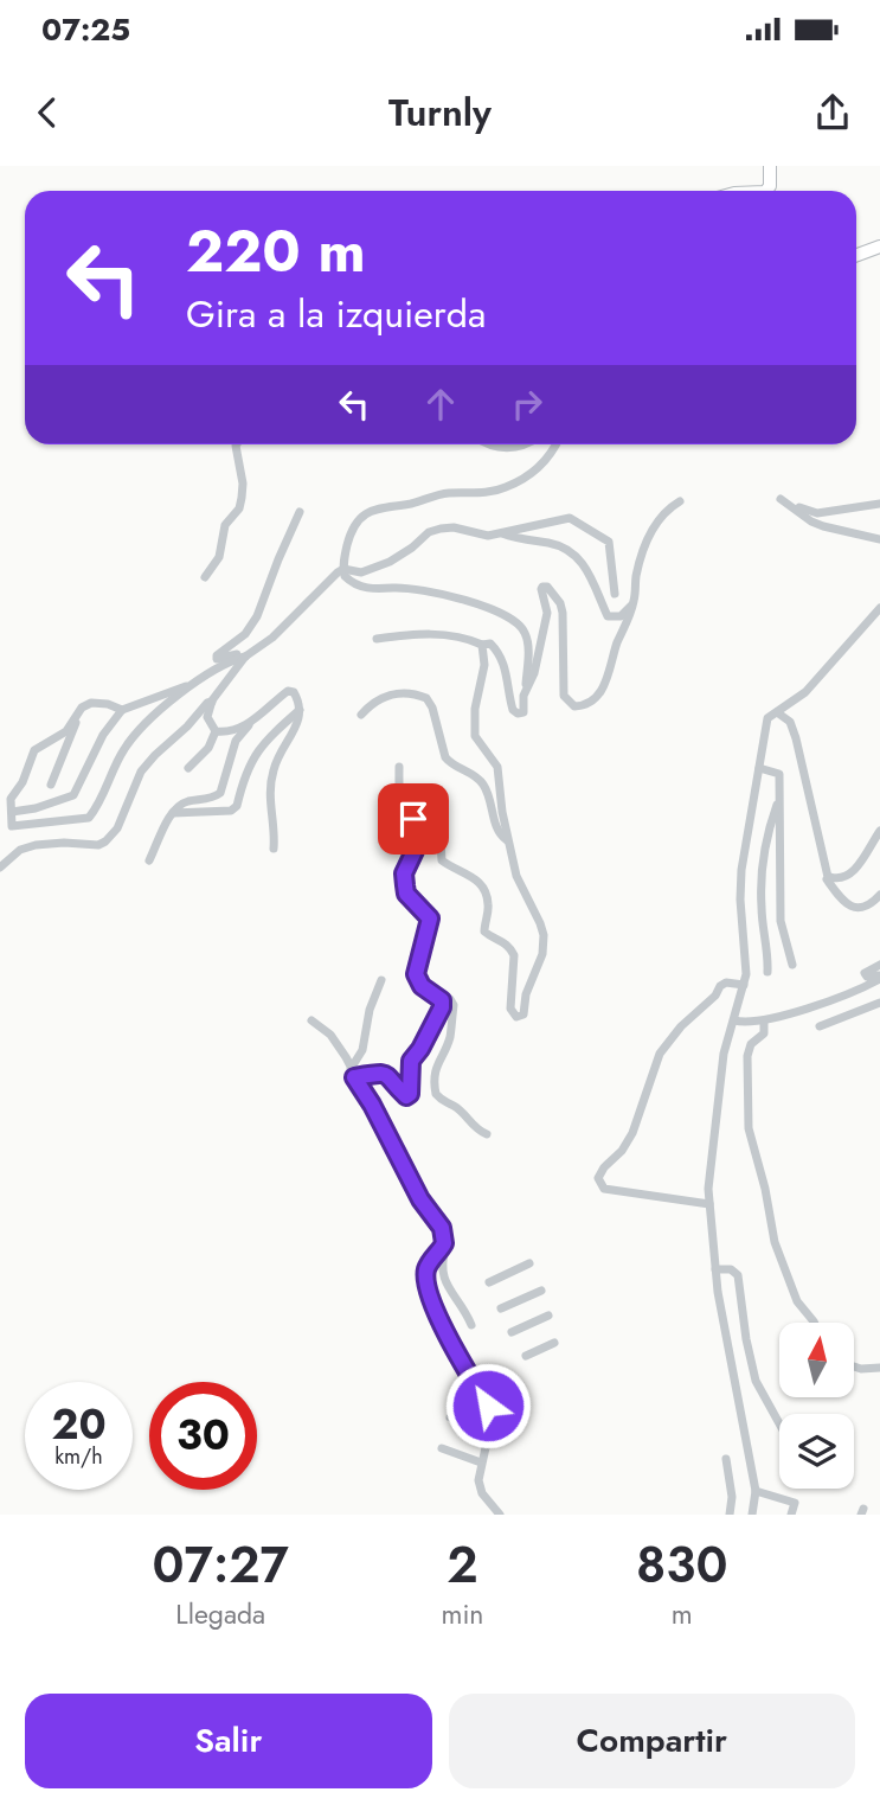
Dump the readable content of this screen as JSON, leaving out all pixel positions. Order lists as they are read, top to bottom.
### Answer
{
  "north": "top",
  "page": {
    "status": "07:25",
    "header": "Turnly",
    "turn": ["220 m", "Gira a la izquierda"],
    "speed": "20 km/h",
    "limit": "30",
    "eta": [
      "07:27",
      "Llegada",
      "2",
      "min",
      "830",
      "m"
    ],
    "buttons": ["Salir", "Compartir"]
  }
}
